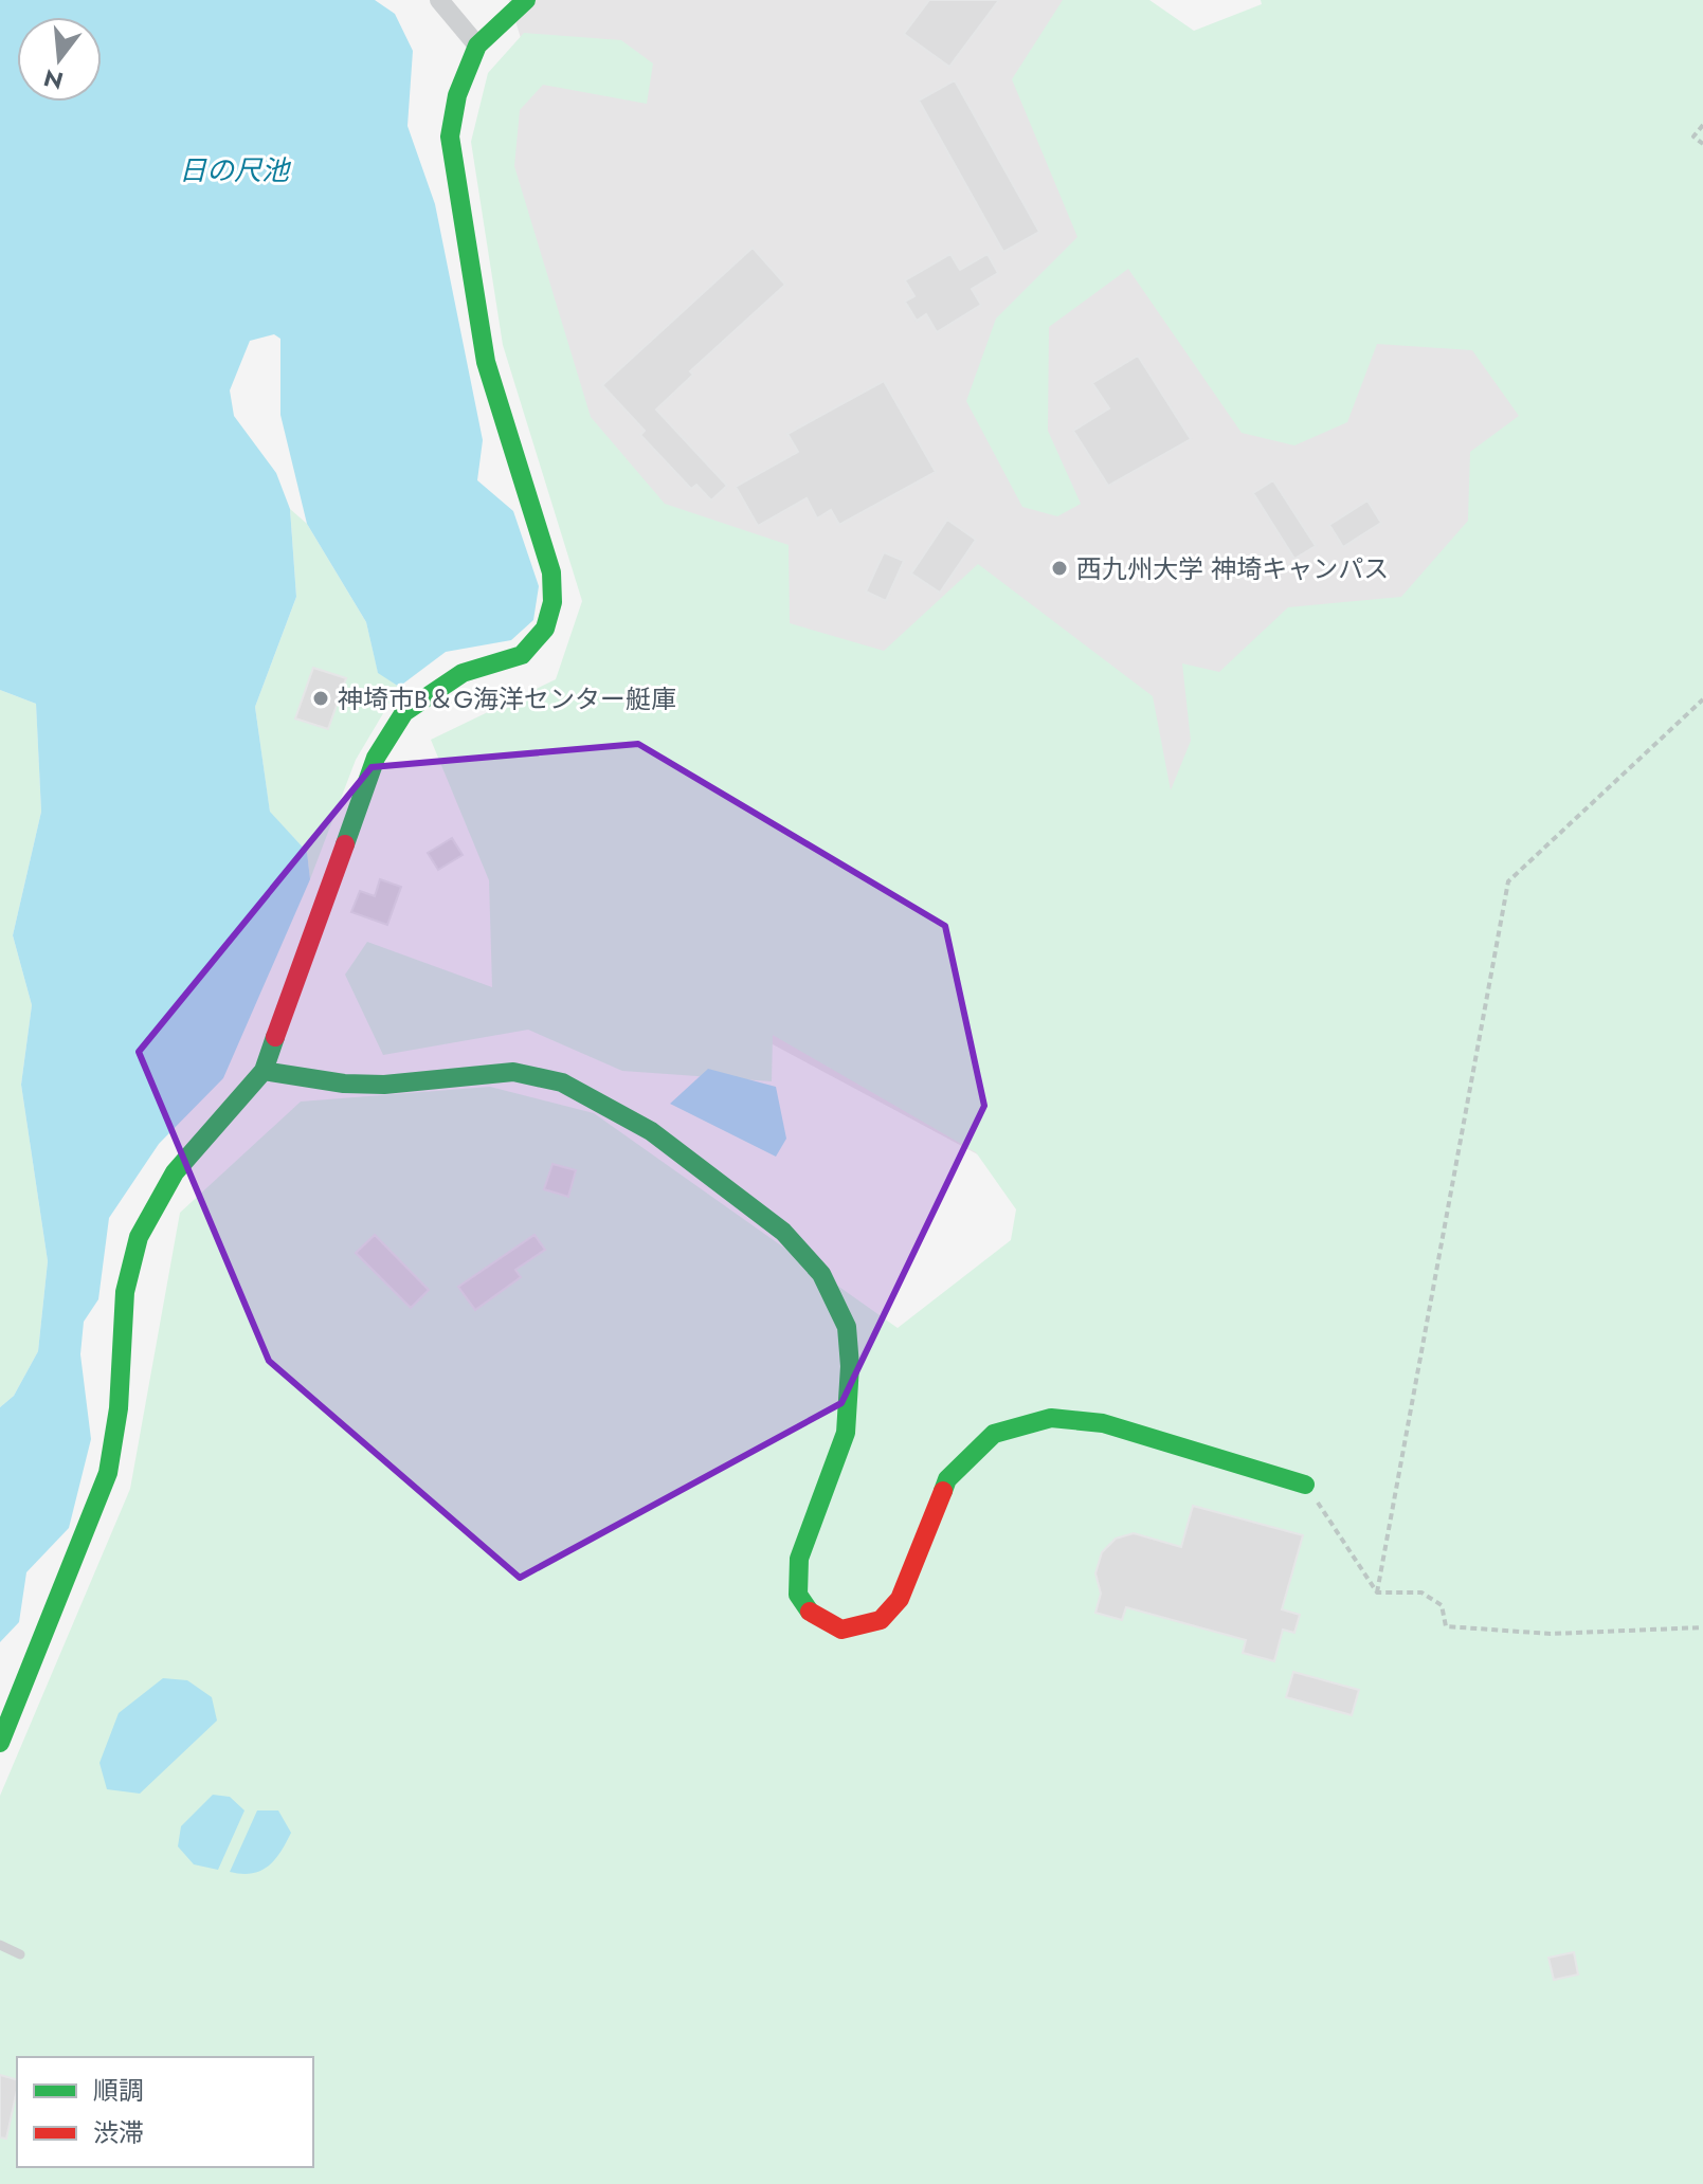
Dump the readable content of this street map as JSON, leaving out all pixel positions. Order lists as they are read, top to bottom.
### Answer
{
  "water": ["日の尺池"],
  "places": ["西九州大学 神埼キャンパス", "神埼市B＆G海洋センター艇庫"],
  "legend": ["順調", "渋滞"],
  "north": "bottom"
}
